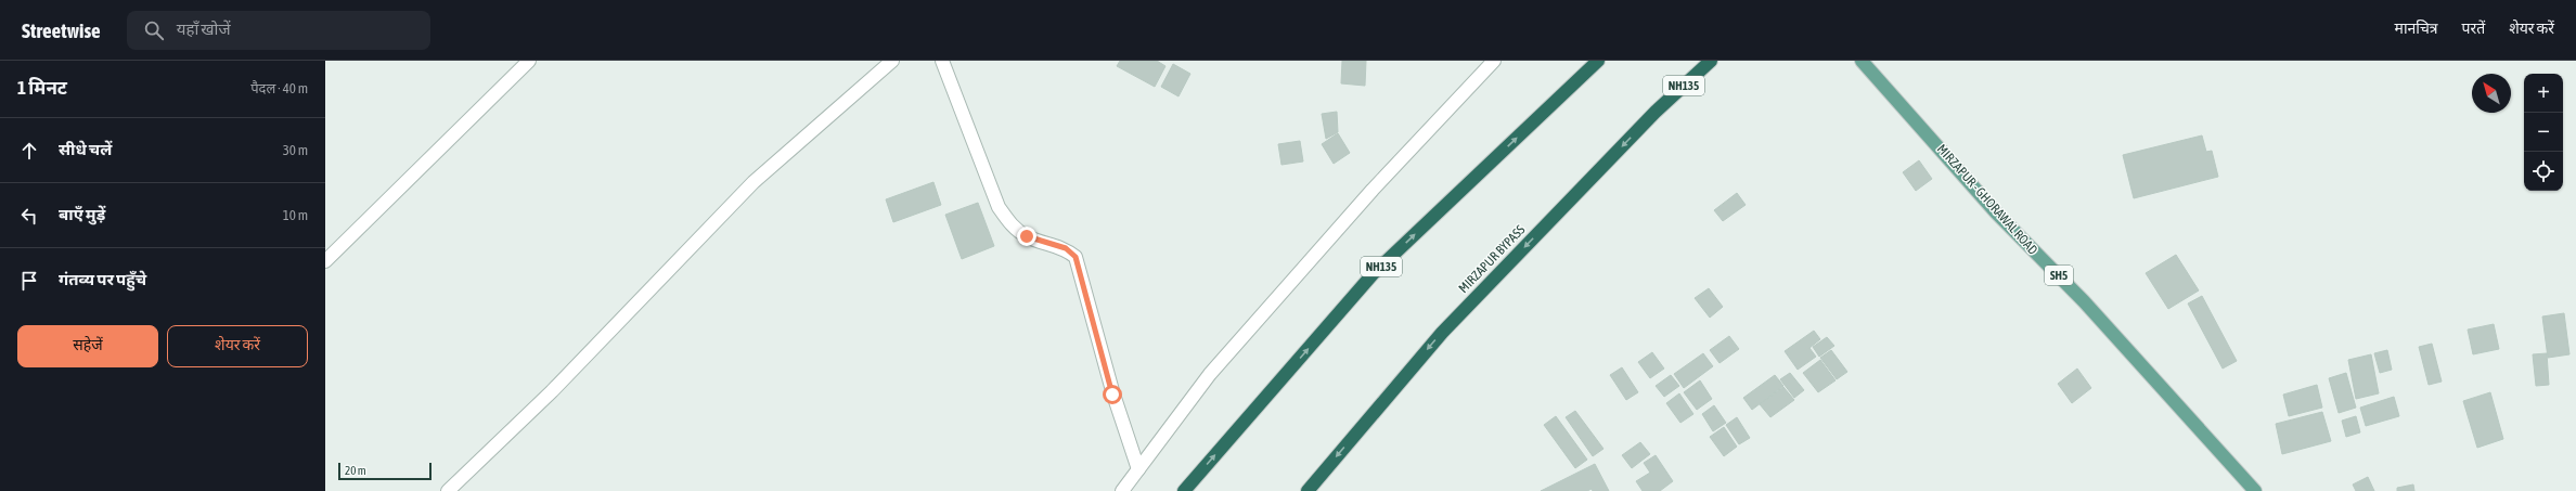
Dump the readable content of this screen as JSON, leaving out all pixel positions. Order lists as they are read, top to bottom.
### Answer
{
  "streets": {
    "highway": ["NH135", "MIRZAPUR BYPASS"],
    "main road": ["MIRZAPUR - GHORAWAL ROAD", "SH5"]
  },
  "scale_bar": "20 m",
  "north": "top left",
  "page": {
    "header": "Streetwise",
    "search": "यहाँ खोजें",
    "nav": ["मानचित्र", "परतें", "शेयर करें"],
    "heading": ["1 मिनट", "पैदल · 40 m"],
    "map_buttons": ["+", "−"],
    "list": [
      ["सीधे चलें", "30 m"],
      ["बाएँ मुड़ें", "10 m"],
      "गंतव्य पर पहुँचे"
    ],
    "buttons": ["सहेजें", "शेयर करें"],
    "scale": "20 m"
  }
}
